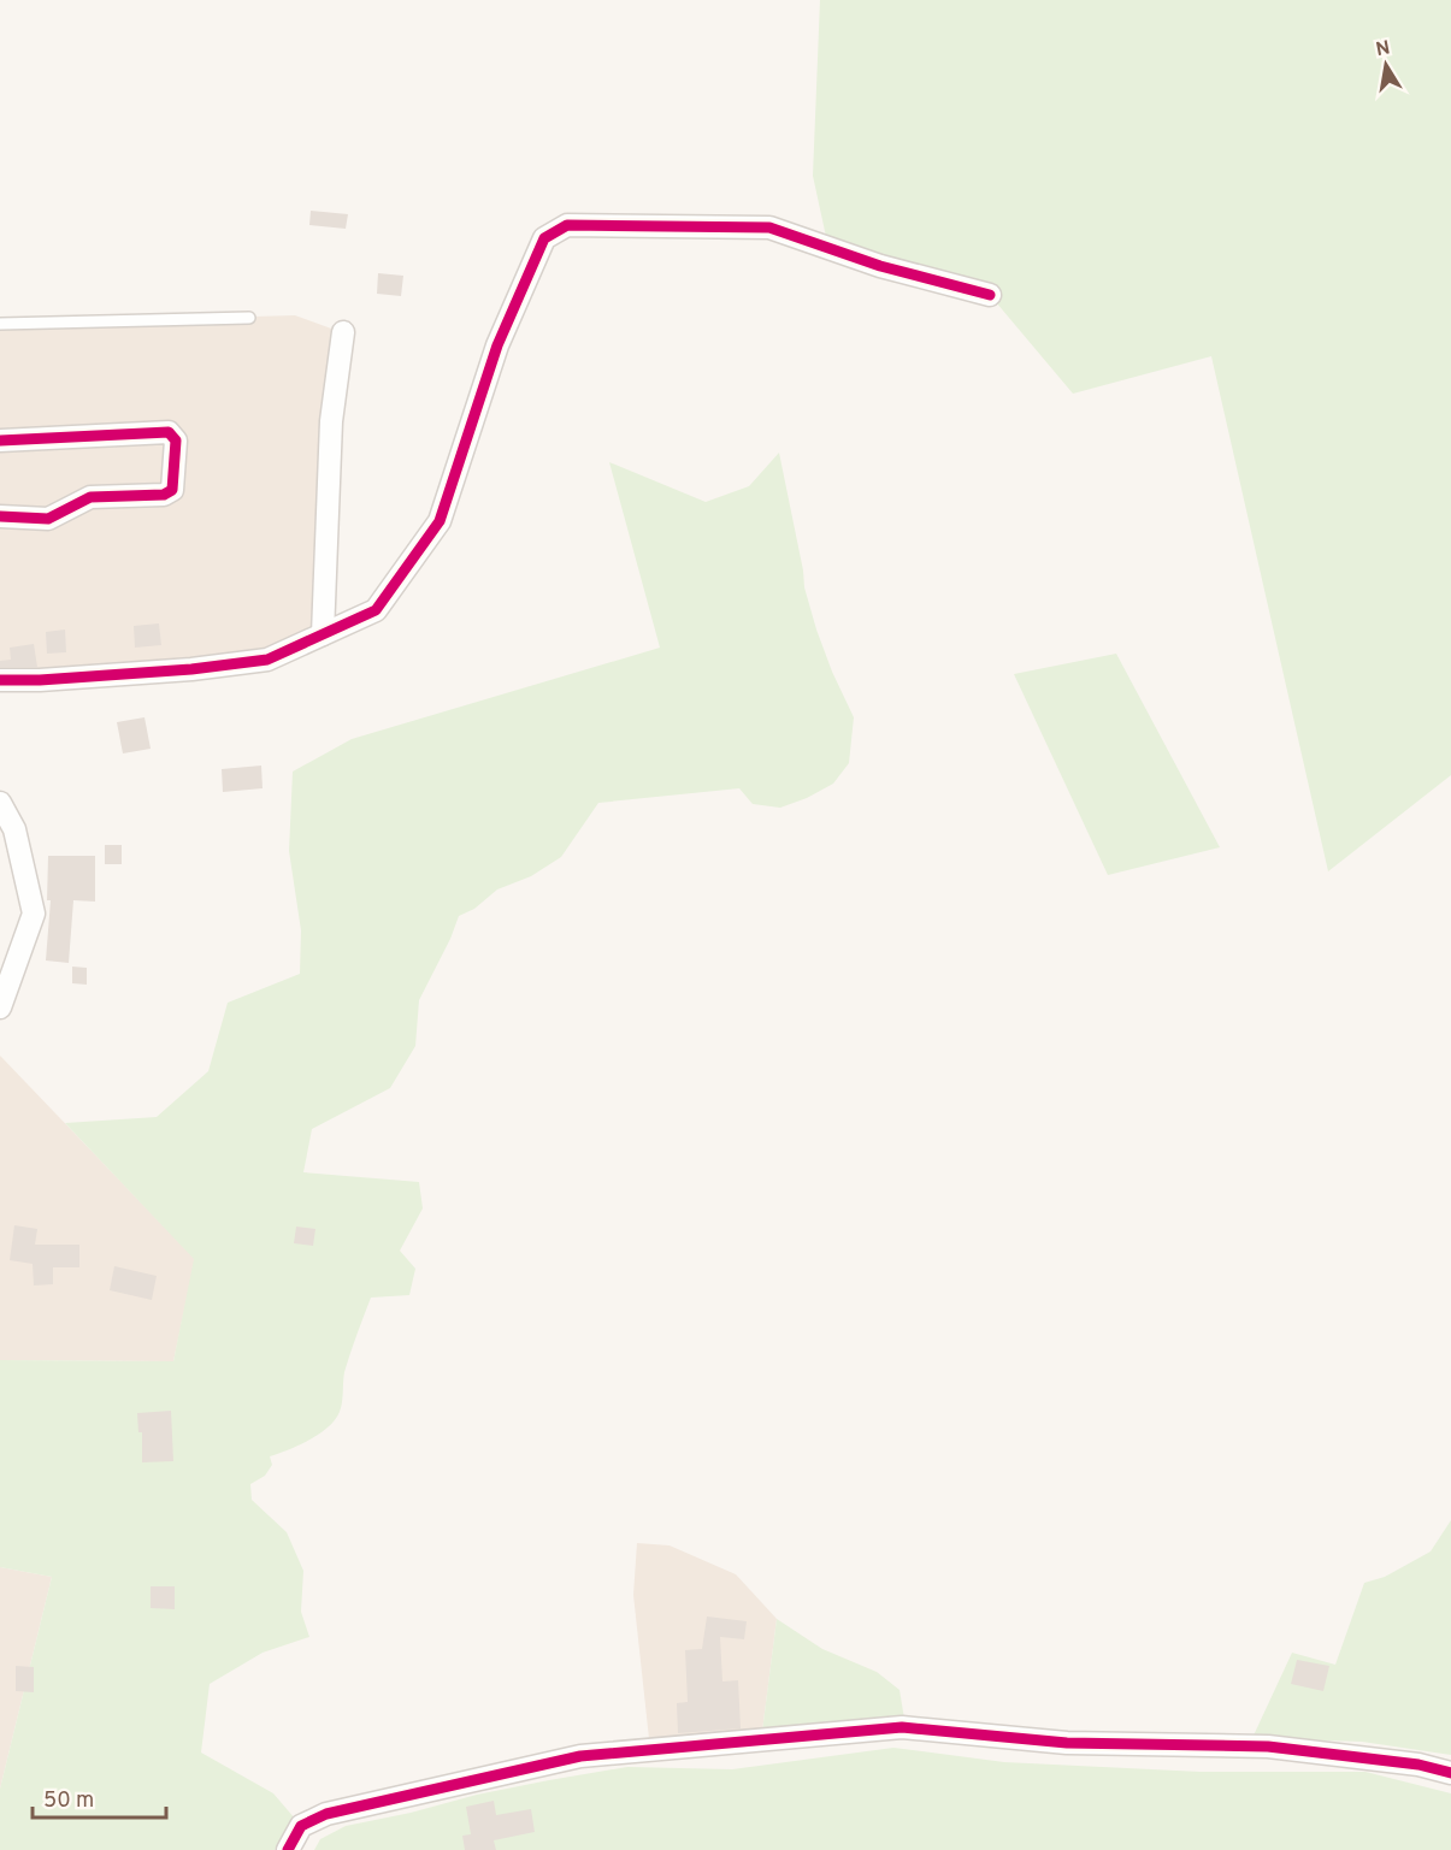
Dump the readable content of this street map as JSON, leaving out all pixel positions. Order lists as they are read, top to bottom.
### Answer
{
  "scale_bar": "50 m",
  "north": "top"
}
